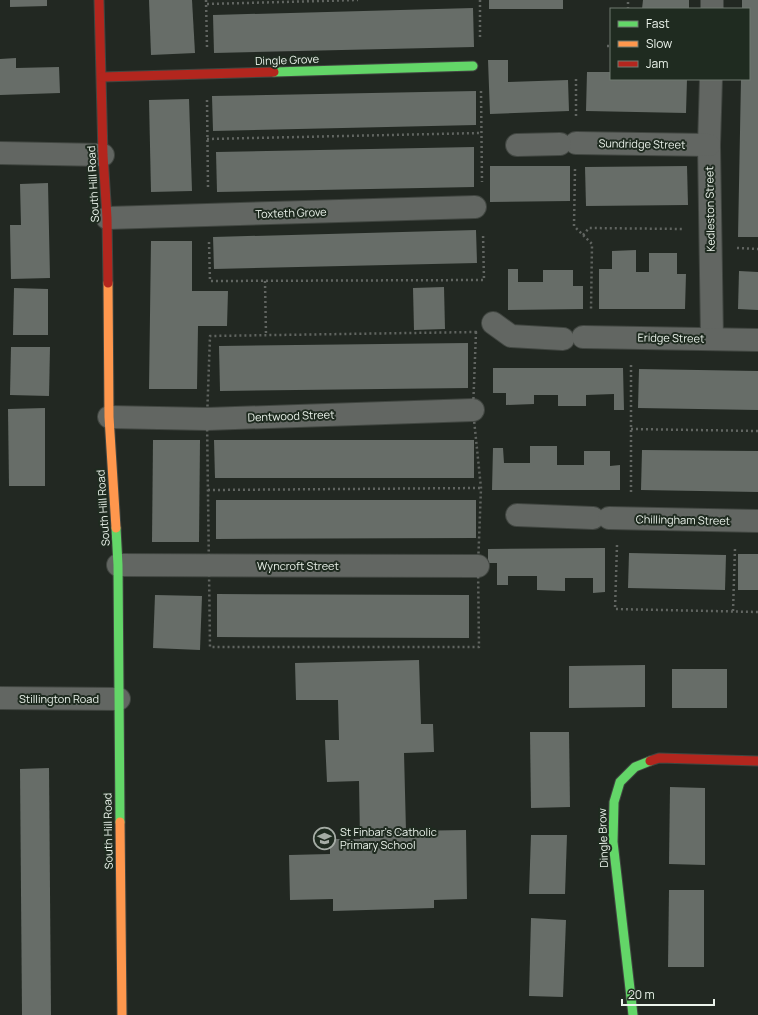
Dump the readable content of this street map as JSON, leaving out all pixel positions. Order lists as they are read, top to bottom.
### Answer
{
  "streets": {
    "street": [
      "Dingle Grove",
      "Sundridge Street",
      "South Hill Road",
      "Kedleston Street",
      "Toxteth Grove",
      "Eridge Street",
      "Dentwood Street",
      "Chillingham Street",
      "Wyncroft Street",
      "Stillington Road",
      "Dingle Brow"
    ]
  },
  "crossings": [
    ["Dingle Grove", "South Hill Road"],
    ["Sundridge Street", "Kedleston Street"],
    ["South Hill Road", "Toxteth Grove"],
    ["South Hill Road", "Dentwood Street"],
    ["South Hill Road", "Wyncroft Street"],
    ["South Hill Road", "Stillington Road"],
    ["Kedleston Street", "Eridge Street"]
  ],
  "places": {
    "school or university": ["St Finbar's Catholic Primary School"]
  },
  "legend": ["Fast", "Slow", "Jam"],
  "scale_bar": "20 m"
}
